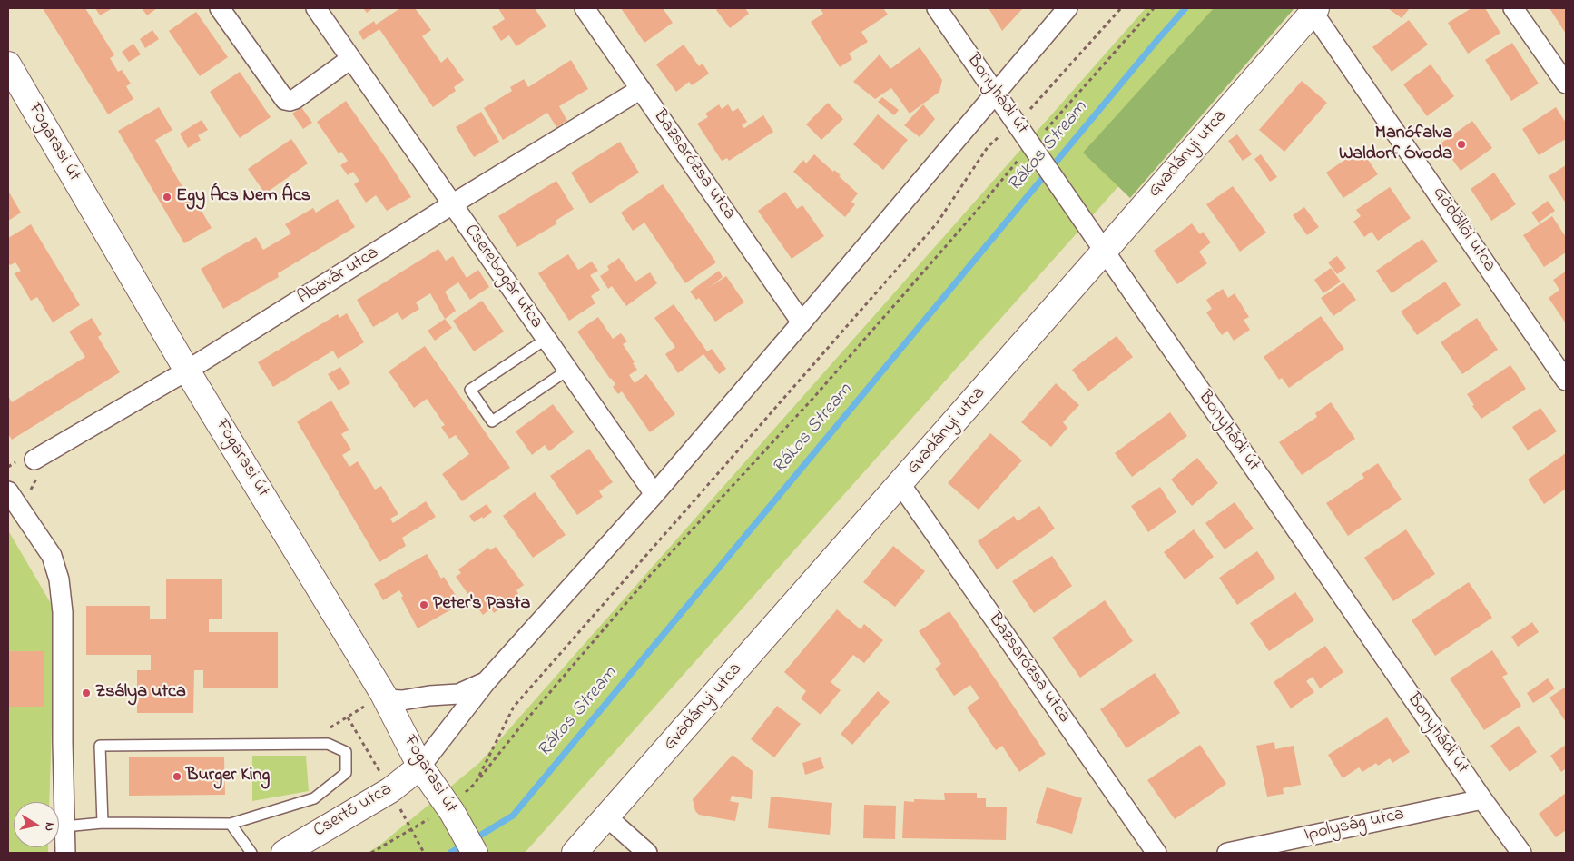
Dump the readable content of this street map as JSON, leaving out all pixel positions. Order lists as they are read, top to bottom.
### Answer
{
  "streets": {
    "street": [
      "Bonyhádi út",
      "Fogarasi út",
      "Gvadányi utca",
      "Bazsarózsa utca",
      "Gödöllői utca",
      "Abavár utca",
      "Cserebogár utca",
      "Csertő utca",
      "Ipolyság utca"
    ]
  },
  "crossings": [
    ["Bonyhádi út", "Gvadányi utca"],
    ["Bonyhádi út", "Ipolyság utca"],
    ["Fogarasi út", "Abavár utca"],
    ["Fogarasi út", "Csertő utca"],
    ["Gvadányi utca", "Bazsarózsa utca"],
    ["Gvadányi utca", "Gödöllői utca"],
    ["Bazsarózsa utca", "Abavár utca"],
    ["Abavár utca", "Cserebogár utca"]
  ],
  "water": ["Rákos Stream"],
  "places": [
    "Manófalva Waldorf Óvoda",
    "Egy Ács Nem Ács",
    "Peter's Pasta",
    "Zsálya utca",
    "Burger King"
  ],
  "north": "right"
}
